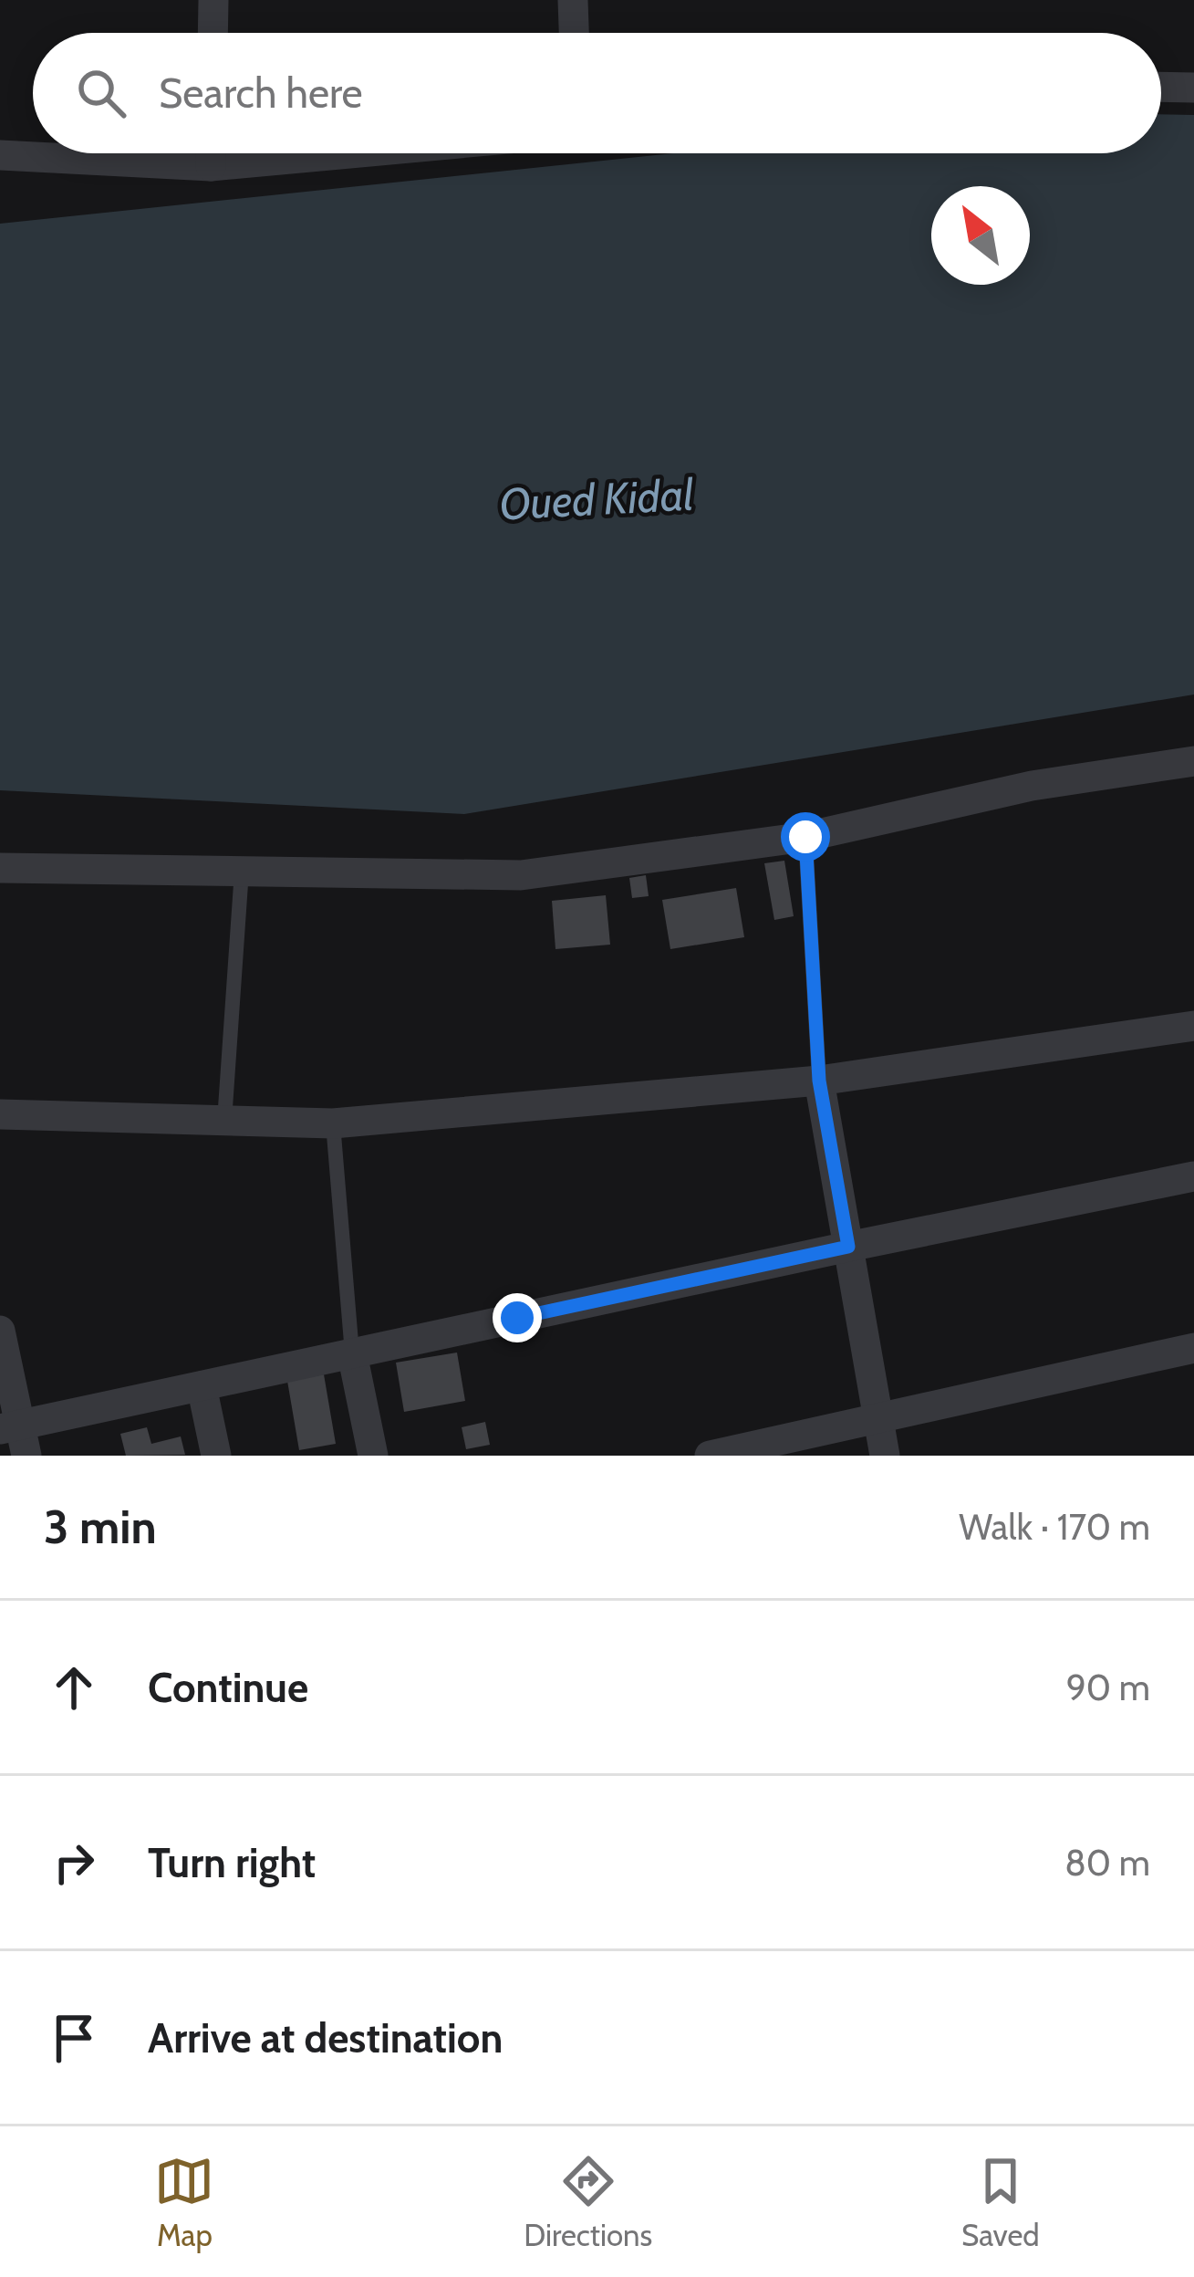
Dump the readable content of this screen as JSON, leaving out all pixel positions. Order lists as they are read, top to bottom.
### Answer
{
  "water": ["Oued Kidal"],
  "north": "top left",
  "page": {
    "search": "Search here",
    "heading": ["3 min", "Walk · 170 m"],
    "list": [
      ["Continue", "90 m"],
      ["Turn right", "80 m"],
      "Arrive at destination"
    ],
    "nav": ["Map", "Directions", "Saved"]
  }
}
